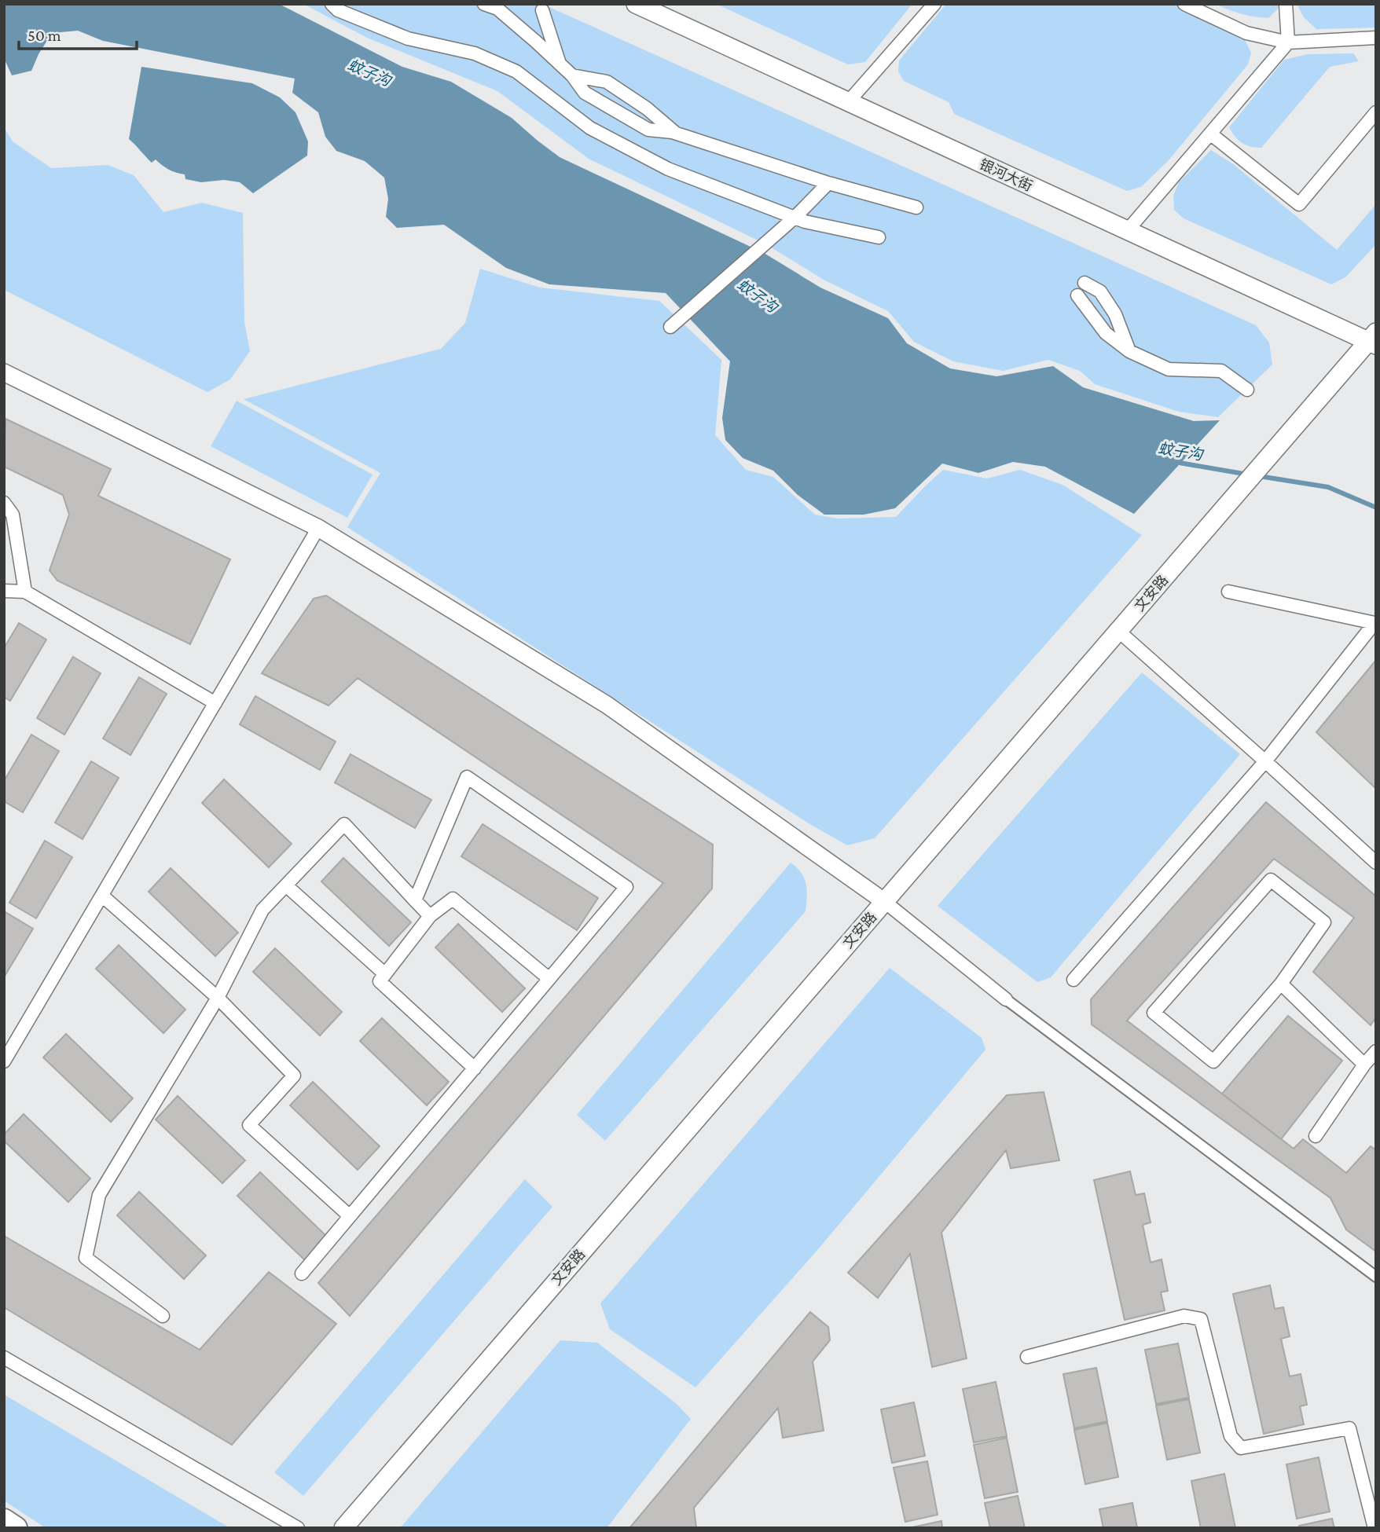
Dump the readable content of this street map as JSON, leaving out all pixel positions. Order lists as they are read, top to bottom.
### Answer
{
  "streets": {
    "main road": ["银河大街", "文安路"]
  },
  "crossings": [
    ["银河大街", "文安路"]
  ],
  "water": ["蚊子沟"],
  "scale_bar": "50 m"
}
